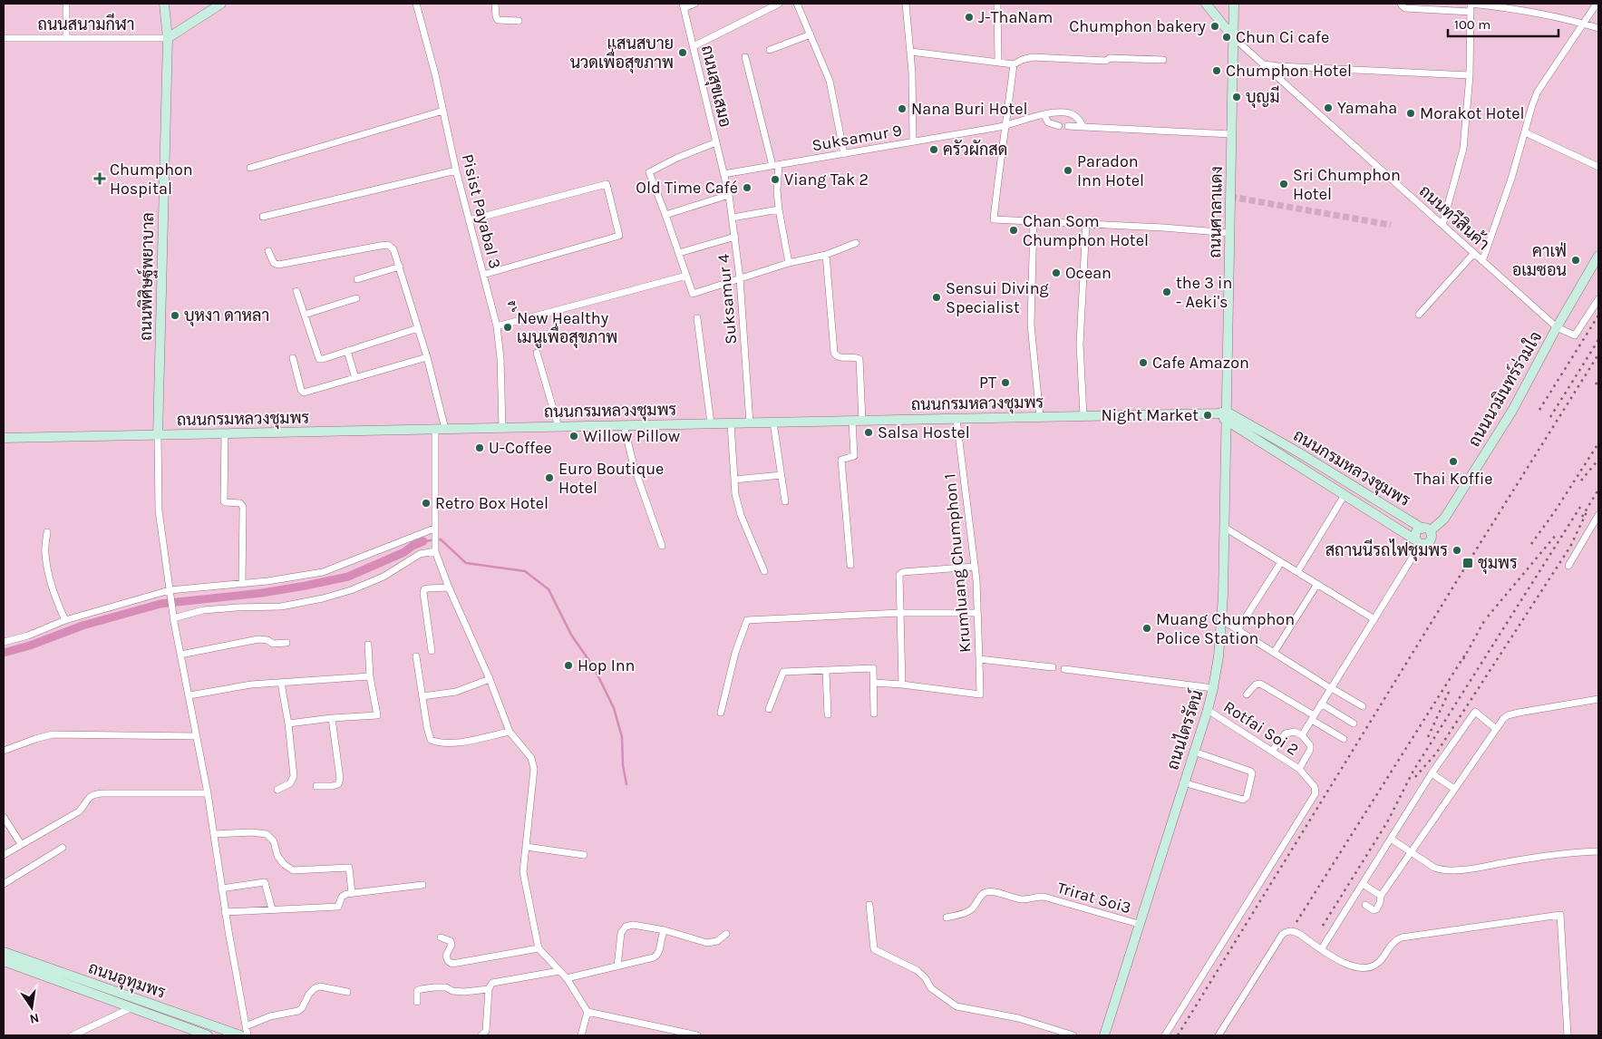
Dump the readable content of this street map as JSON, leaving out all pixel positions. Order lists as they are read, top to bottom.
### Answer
{
  "streets": {
    "street": [
      "ถนนสนามกีฬา",
      "ถนนสุขเสมอ",
      "Suksamur 9",
      "Pisist Payabal 3",
      "ถนนศาลาแดง",
      "ถนนทวีสินค้า",
      "ถนนพิศิษฐ์พยาบาล",
      "Suksamur 4",
      "ถนนนวมินทร์ร่วมใจ",
      "ถนนกรมหลวงชุมพร",
      "Krumluang Chumphon 1",
      "Rotfai Soi 2",
      "ถนนไตรรัตน์",
      "Trirat Soi3",
      "ถนนอุทุมพร"
    ]
  },
  "crossings": [
    ["ถนนสนามกีฬา", "ถนนพิศิษฐ์พยาบาล"],
    ["ถนนสุขเสมอ", "Suksamur 9"],
    ["ถนนสุขเสมอ", "Suksamur 4"],
    ["Suksamur 9", "Suksamur 4"],
    ["Pisist Payabal 3", "ถนนกรมหลวงชุมพร"],
    ["ถนนศาลาแดง", "ถนนทวีสินค้า"],
    ["ถนนศาลาแดง", "ถนนกรมหลวงชุมพร"],
    ["ถนนศาลาแดง", "ถนนไตรรัตน์"],
    ["ถนนทวีสินค้า", "ถนนนวมินทร์ร่วมใจ"],
    ["ถนนพิศิษฐ์พยาบาล", "ถนนกรมหลวงชุมพร"],
    ["Suksamur 4", "ถนนกรมหลวงชุมพร"],
    ["ถนนนวมินทร์ร่วมใจ", "ถนนกรมหลวงชุมพร"],
    ["ถนนกรมหลวงชุมพร", "Krumluang Chumphon 1"],
    ["ถนนกรมหลวงชุมพร", "ถนนไตรรัตน์"],
    ["Rotfai Soi 2", "ถนนไตรรัตน์"],
    ["ถนนไตรรัตน์", "Trirat Soi3"]
  ],
  "places": {
    "other": [
      "J-ThaNam",
      "Chumphon bakery",
      "Chun Ci cafe",
      "แสนสบาย นวดเพื่อสุขภาพ",
      "Chumphon Hotel",
      "บุญมี",
      "Yamaha",
      "Nana Buri Hotel",
      "Morakot Hotel",
      "ครัวผักสด",
      "Paradon Inn Hotel",
      "Viang Tak 2",
      "Sri Chumphon Hotel",
      "Old Time Café",
      "Chan Som Chumphon Hotel",
      "คาเฟ่ อเมซอน",
      "Ocean",
      "the 3 in - Aeki's",
      "Sensui Diving Specialist",
      "บุหงา ดาหลา",
      "์ืNew Healthy เมนูเพื่อสุขภาพ",
      "Cafe Amazon",
      "PT",
      "Night Market",
      "Salsa Hostel",
      "Willow Pillow",
      "U-Coffee",
      "Thai Koffie",
      "Euro Boutique Hotel",
      "Retro Box Hotel",
      "สถานนีรถไฟชุมพร",
      "Muang Chumphon Police Station",
      "Hop Inn"
    ],
    "health": ["Chumphon Hospital"],
    "transit": ["ชุมพร"]
  },
  "scale_bar": "100 m",
  "north": "bottom"
}
